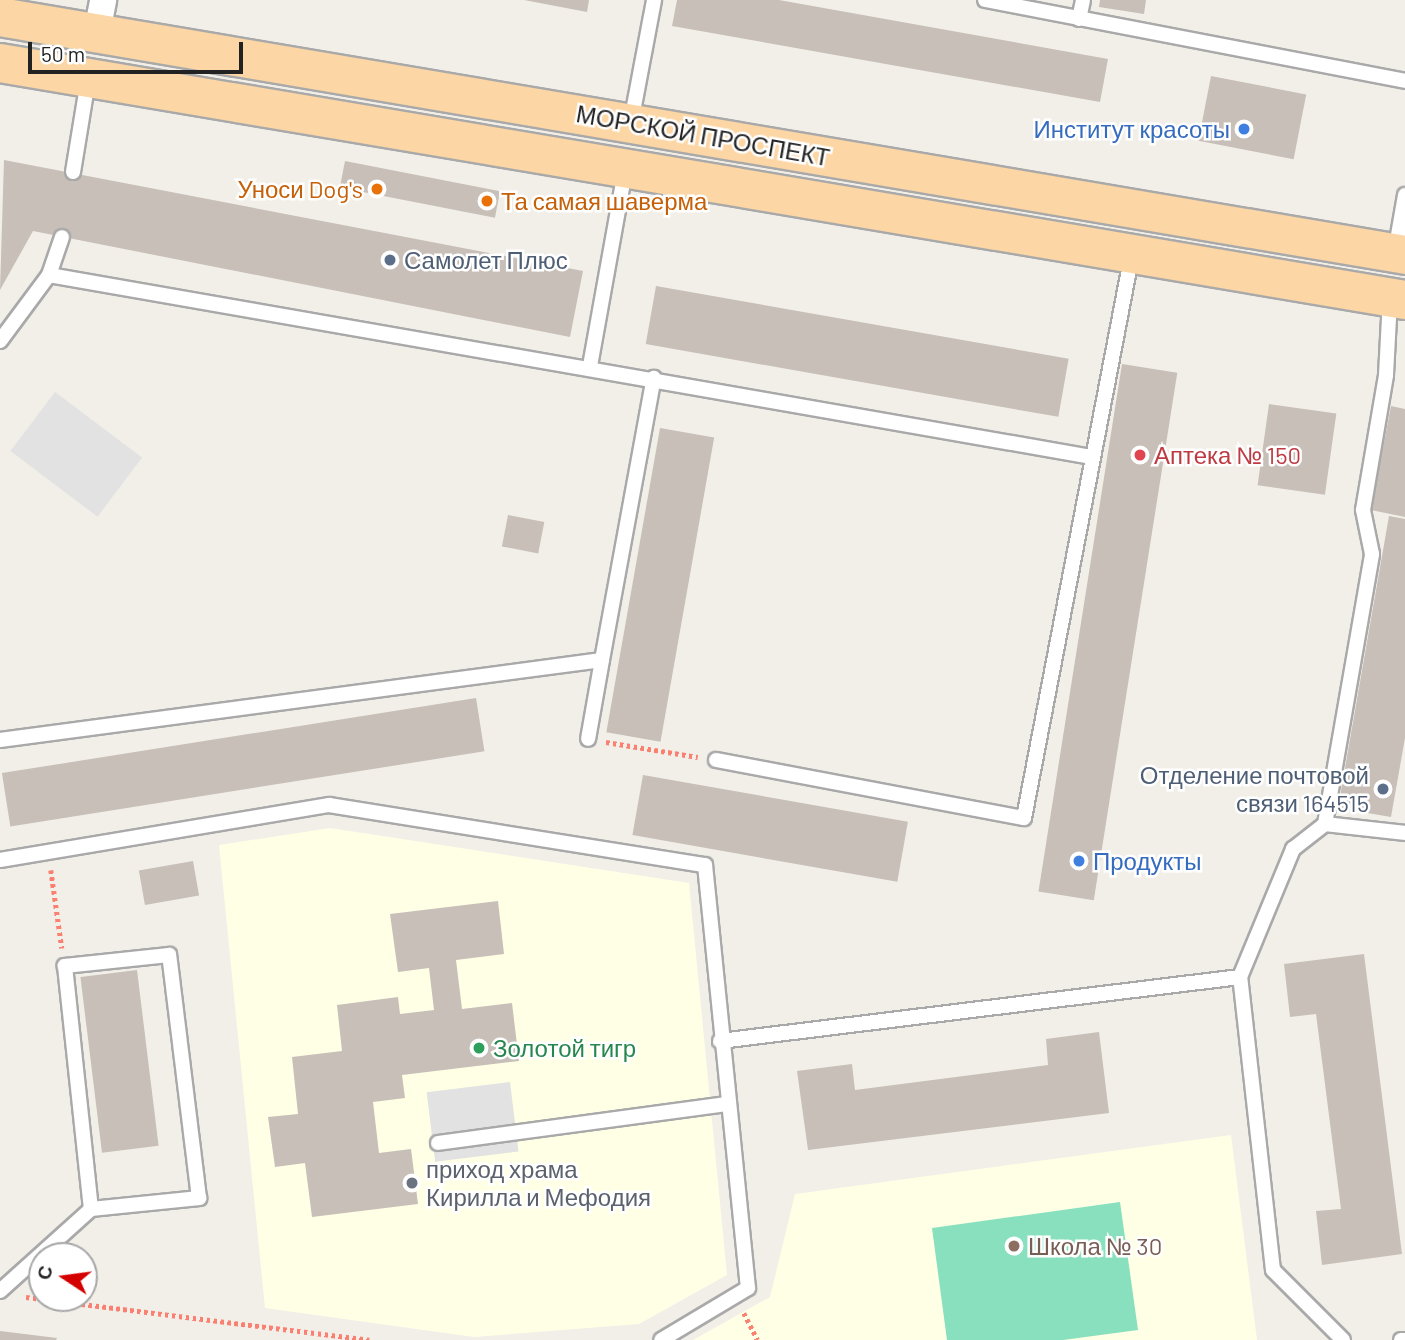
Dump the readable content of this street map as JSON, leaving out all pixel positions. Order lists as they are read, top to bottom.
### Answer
{
  "streets": {
    "main road": ["МОРСКОЙ ПРОСПЕКТ"]
  },
  "places": [
    "Институт красоты",
    "Уноси Dog's",
    "Та самая шаверма",
    "Самолет Плюс",
    "Аптека № 150",
    "Отделение почтовой связи 164515",
    "Продукты",
    "Золотой тигр",
    "приход храма Кирилла и Мефодия",
    "Школа № 30"
  ],
  "scale_bar": "50 m",
  "north": "left"
}
